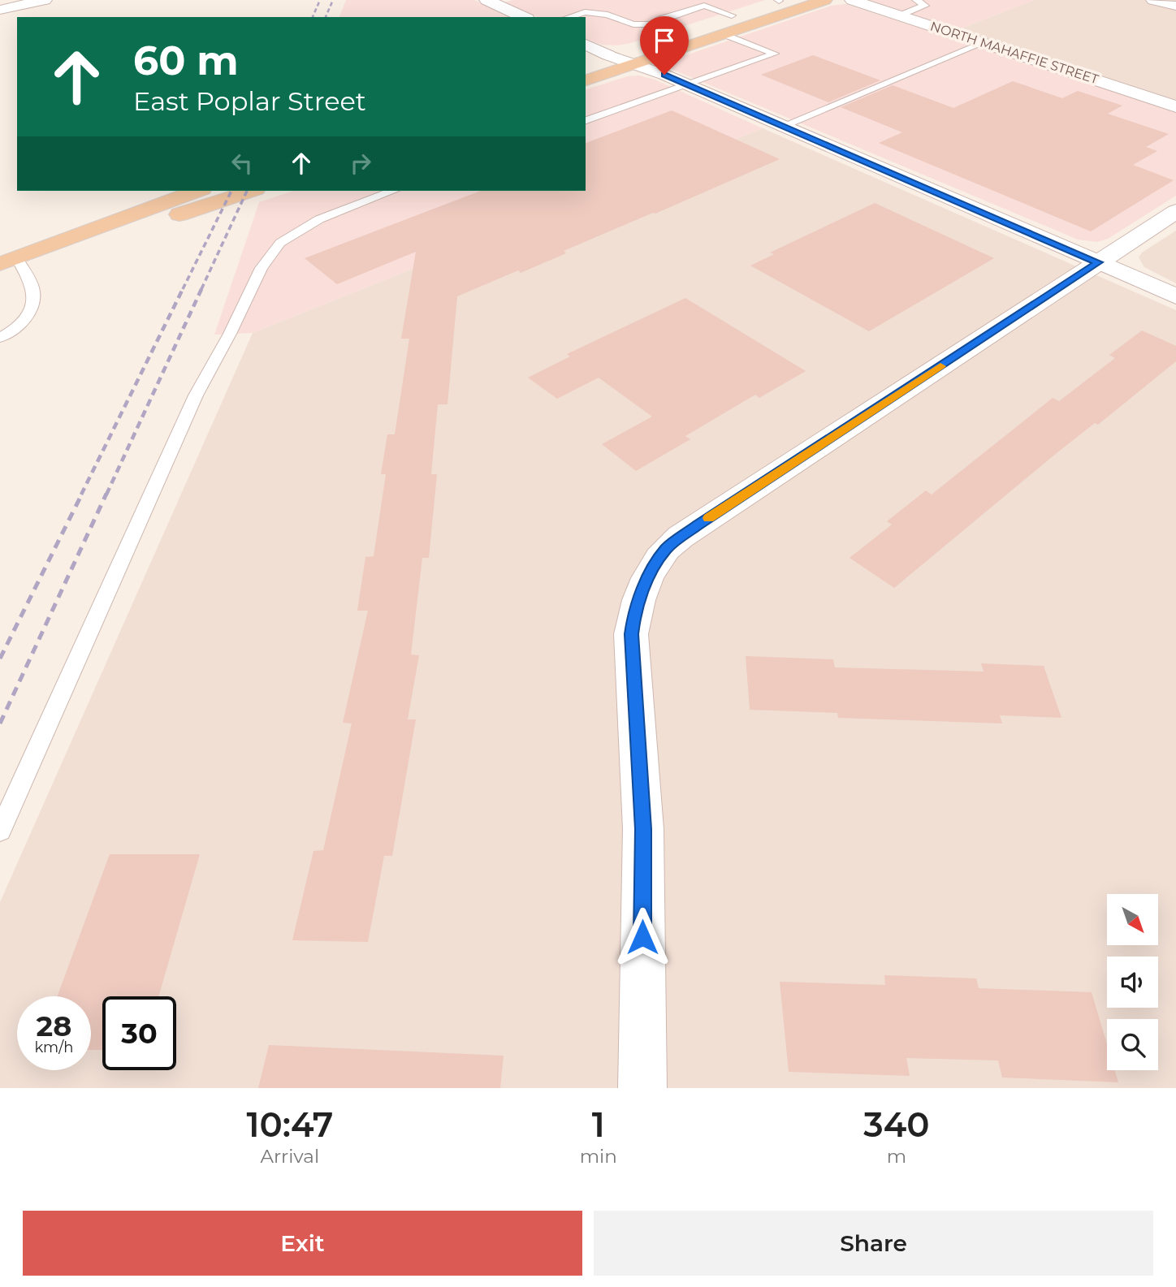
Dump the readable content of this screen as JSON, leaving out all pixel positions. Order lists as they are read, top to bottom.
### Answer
{
  "streets": {
    "street": ["NORTH MAHAFFIE STREET"]
  },
  "north": "bottom right",
  "page": {
    "turn": ["60 m", "East Poplar Street"],
    "speed": "28 km/h",
    "limit": "30",
    "eta": [
      "10:47",
      "Arrival",
      "1",
      "min",
      "340",
      "m"
    ],
    "buttons": ["Exit", "Share"]
  }
}
